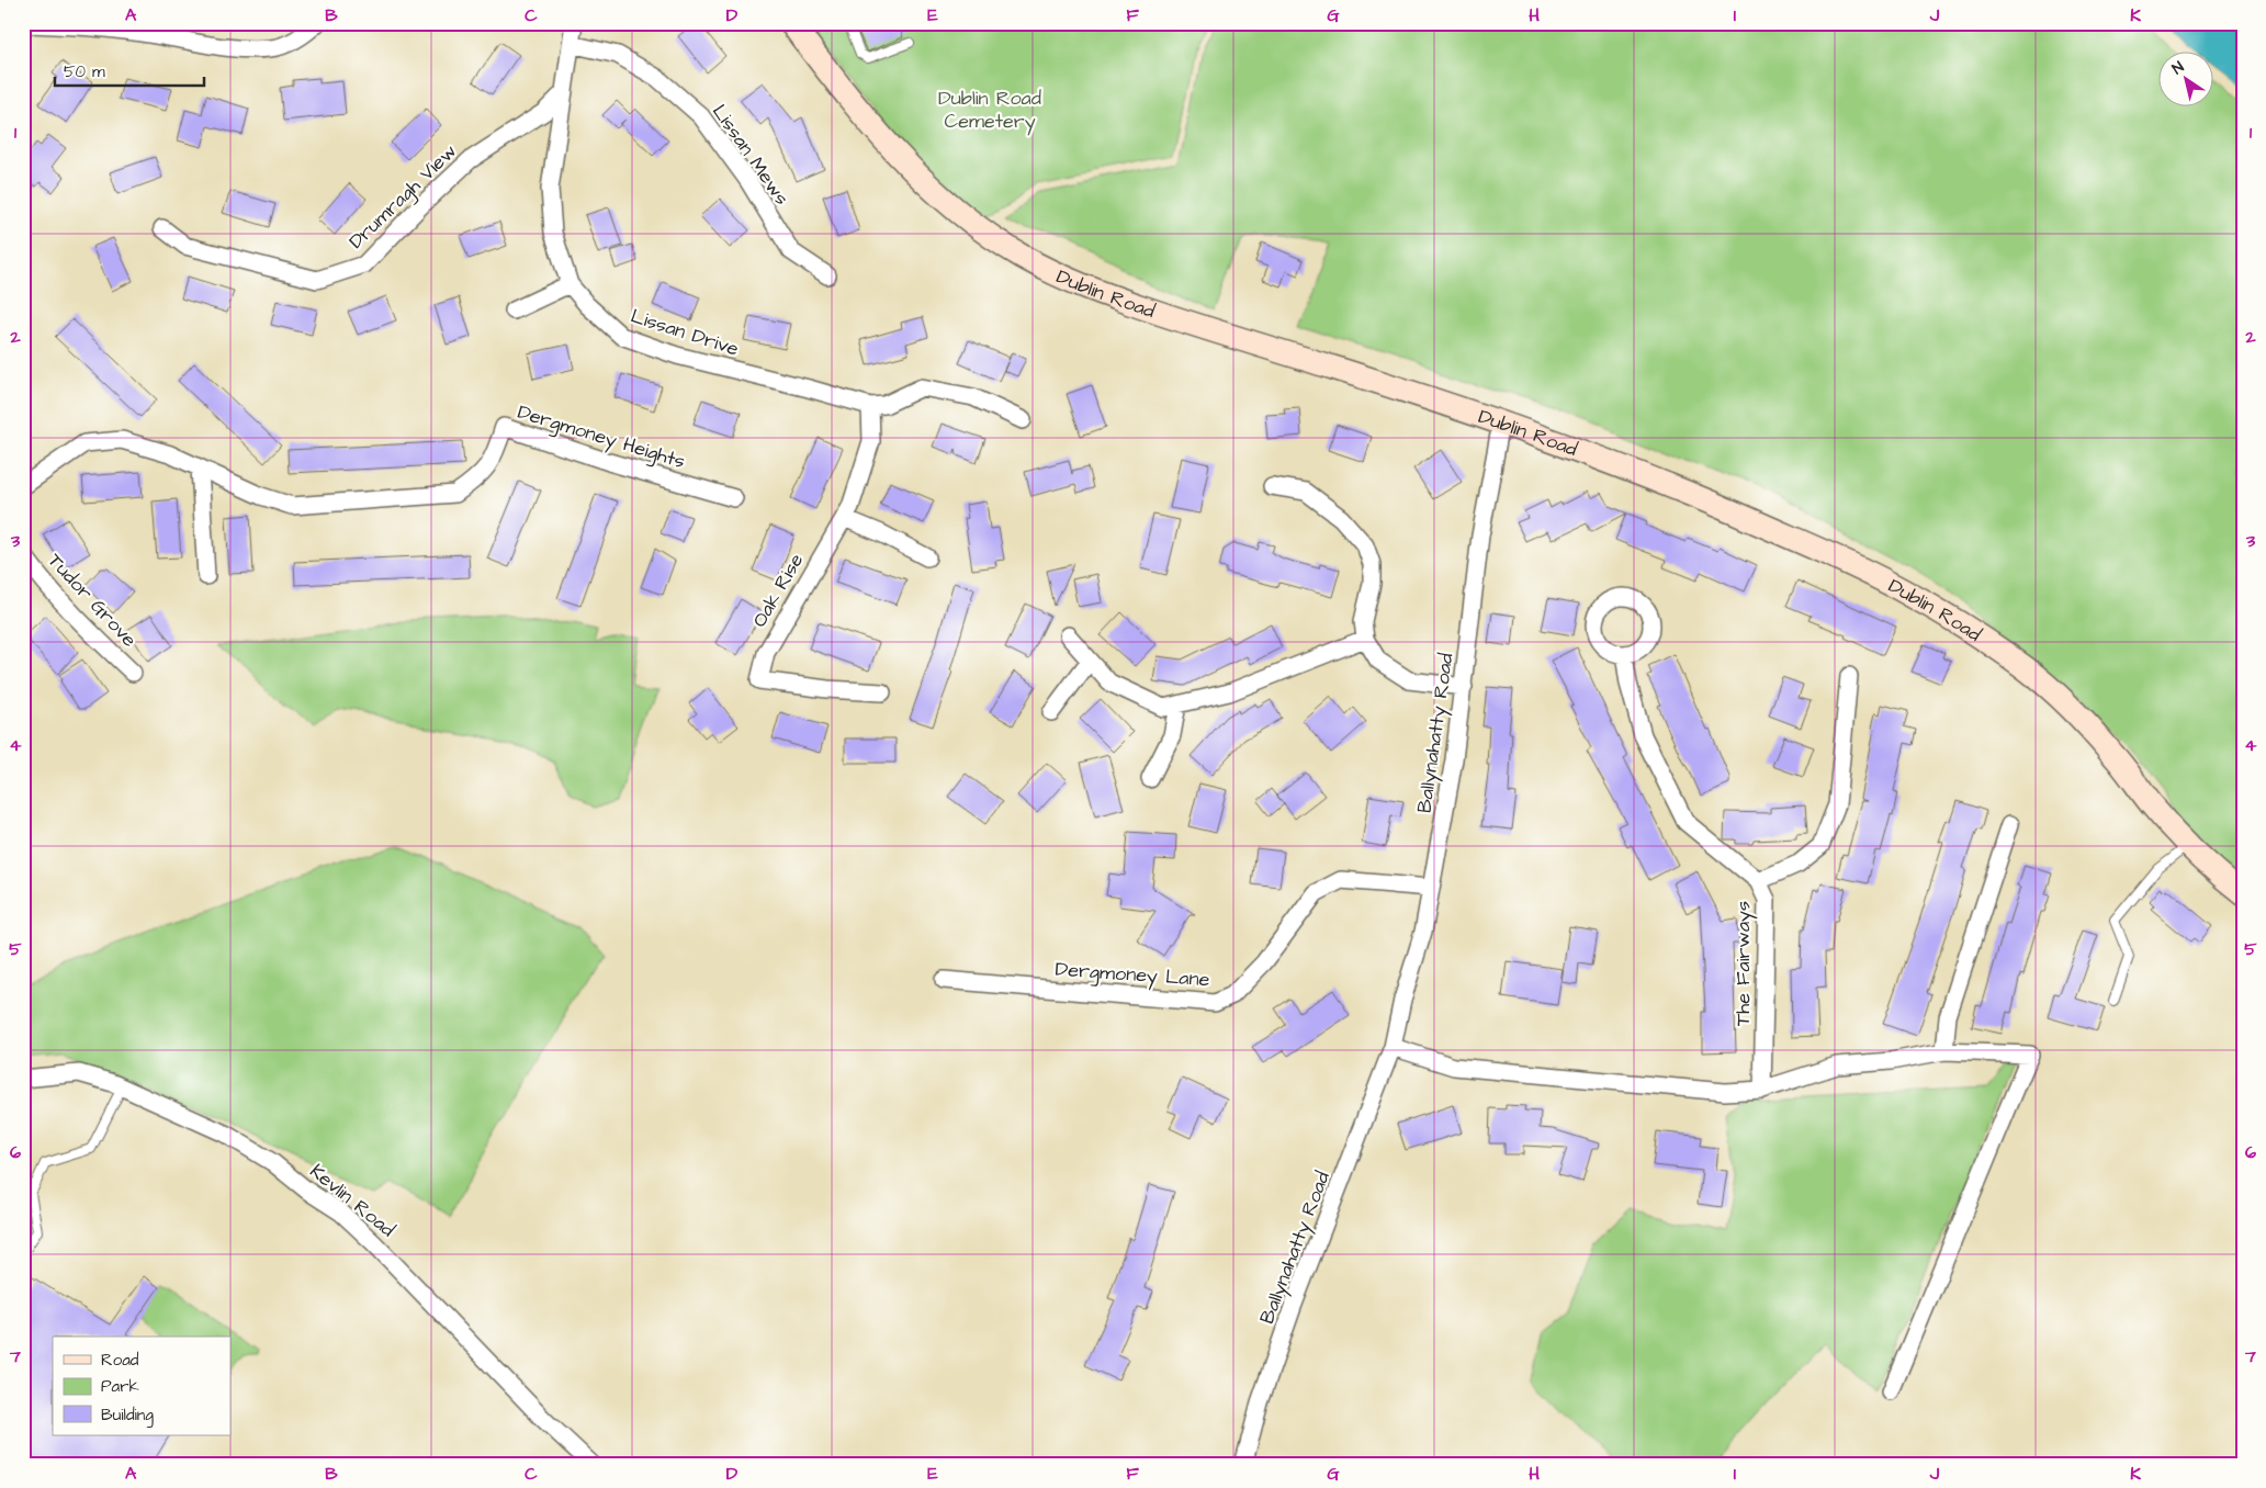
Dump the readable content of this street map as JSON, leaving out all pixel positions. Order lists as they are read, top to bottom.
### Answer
{
  "streets": {
    "street": [
      "Lissan Mews",
      "Drumragh View",
      "Dublin Road",
      "Lissan Drive",
      "Dergmoney Heights",
      "Oak Rise",
      "Tudor Grove",
      "Ballynahatty Road",
      "The Fairways",
      "Dergmoney Lane",
      "Kevlin Road"
    ]
  },
  "crossings": [
    ["Lissan Mews", "Lissan Drive"],
    ["Drumragh View", "Lissan Drive"],
    ["Dublin Road", "Ballynahatty Road"],
    ["Lissan Drive", "Oak Rise"],
    ["Ballynahatty Road", "Dergmoney Lane"]
  ],
  "parks": ["Dublin Road Cemetery"],
  "legend": ["Road", "Park", "Building"],
  "scale_bar": "50 m",
  "north": "top left",
  "grid": {
    "columns": [
      "A",
      "B",
      "C",
      "D",
      "E",
      "F",
      "G",
      "H",
      "I",
      "J",
      "K"
    ],
    "rows": [
      "1",
      "2",
      "3",
      "4",
      "5",
      "6",
      "7"
    ]
  }
}
